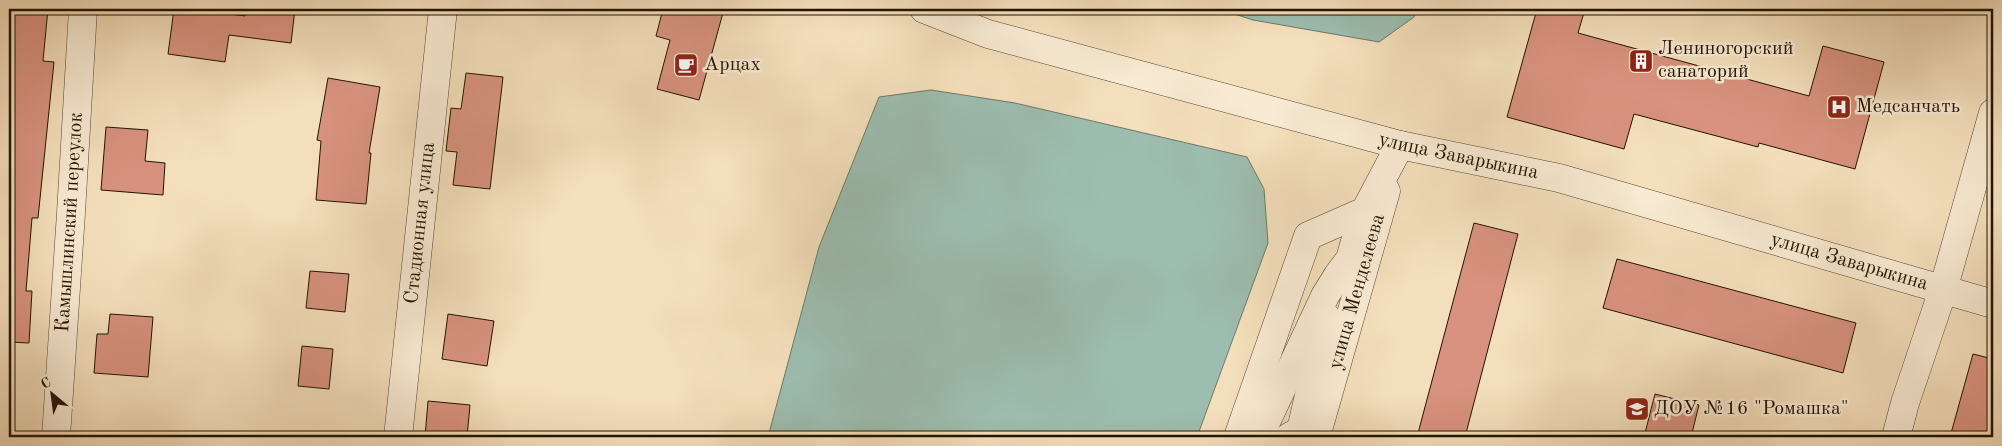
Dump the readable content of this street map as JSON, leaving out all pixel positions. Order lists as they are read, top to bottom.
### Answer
{
  "streets": {
    "street": [
      "улица Заварыкина",
      "Камышлинский переулок",
      "Стадионная улица",
      "улица Менделеева"
    ]
  },
  "crossings": [
    ["улица Заварыкина", "улица Менделеева"]
  ],
  "places": {
    "building": ["Лениногорский санаторий"],
    "cafe": ["Арцах"],
    "hospital": ["Медсанчать"],
    "school or university": ["ДОУ №16 \"Ромашка\""]
  },
  "north": "top left"
}
